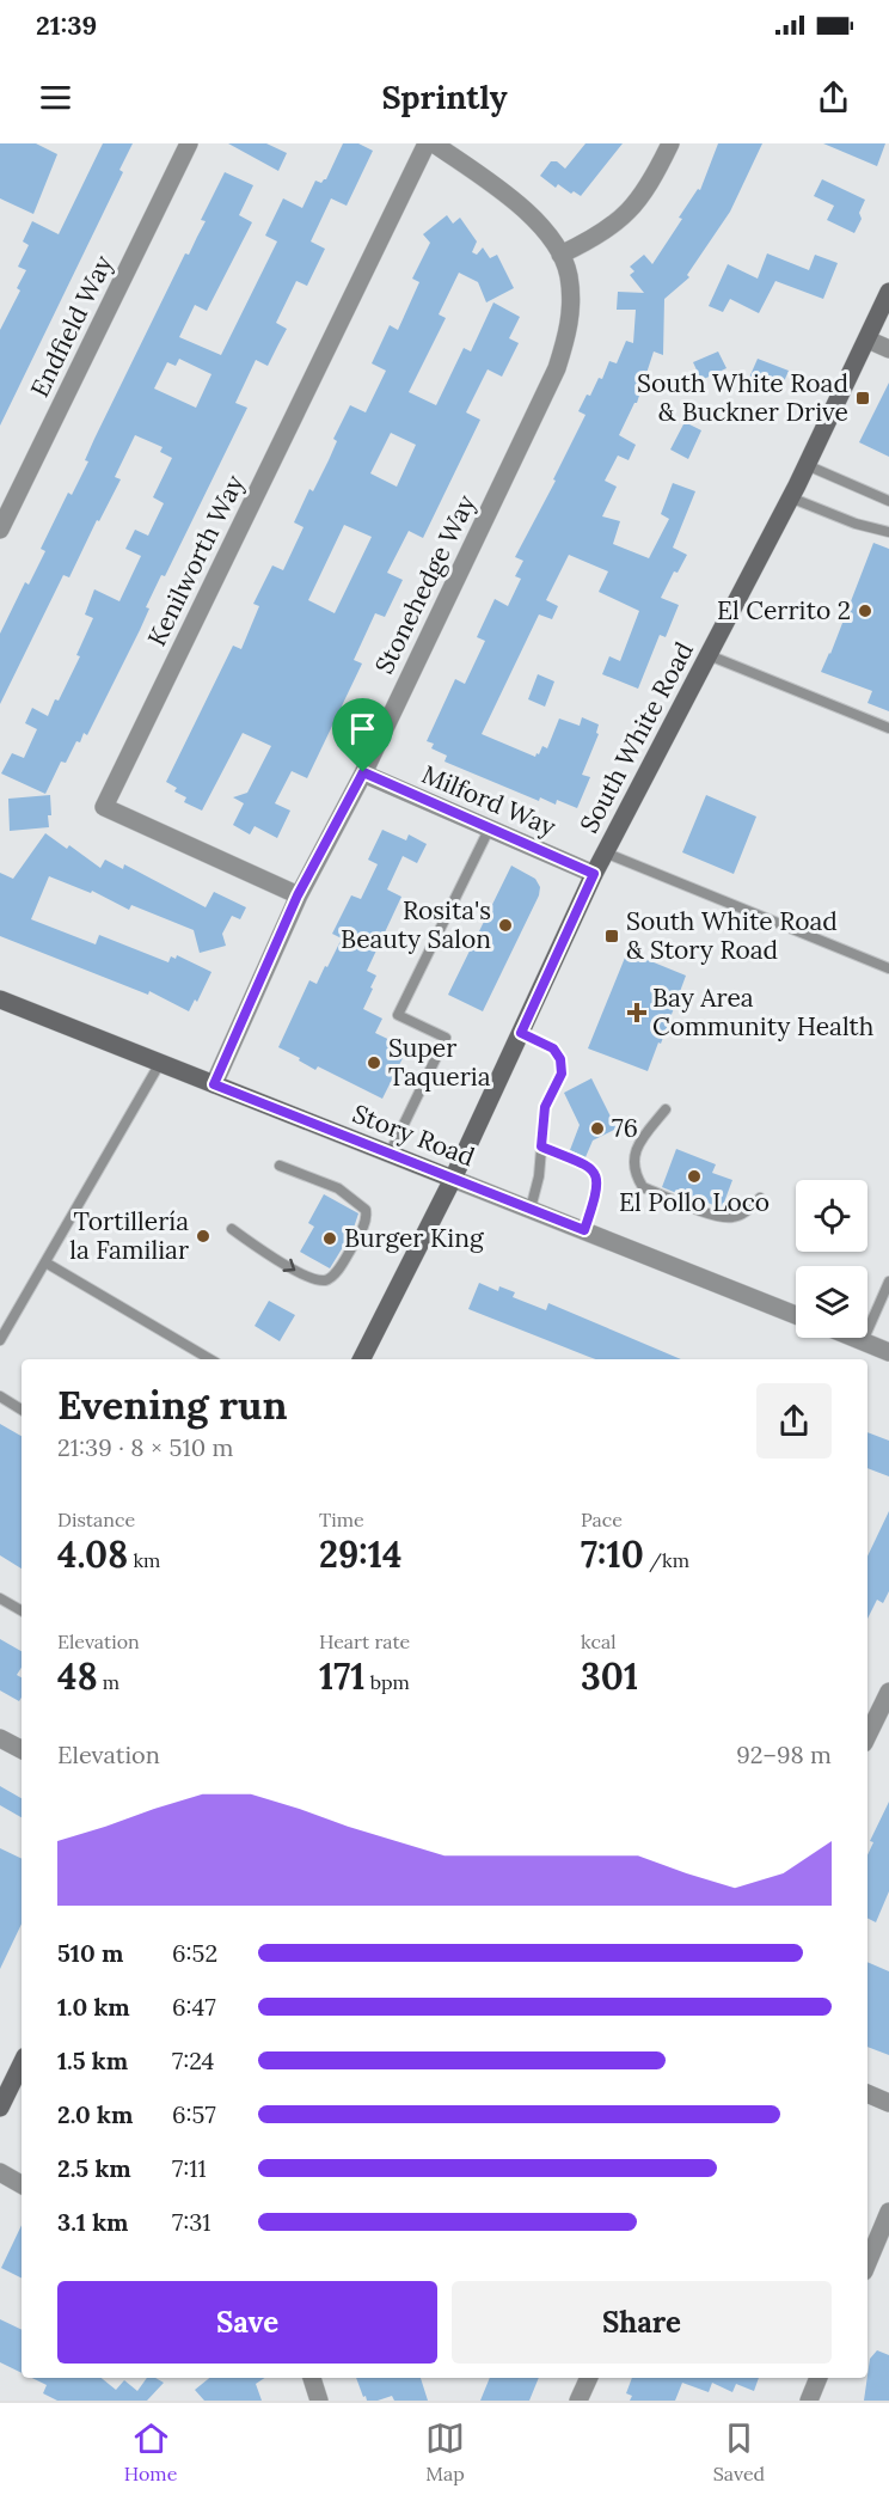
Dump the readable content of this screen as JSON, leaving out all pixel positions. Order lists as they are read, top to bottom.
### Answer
{
  "streets": {
    "main road": ["South White Road", "Story Road"],
    "street": [
      "Endfield Way",
      "Kenilworth Way",
      "Stonehedge Way",
      "Milford Way"
    ]
  },
  "crossings": [
    ["Kenilworth Way", "Stonehedge Way"],
    ["Stonehedge Way", "Milford Way"],
    ["Stonehedge Way", "Story Road"],
    ["South White Road", "Milford Way"],
    ["South White Road", "Story Road"]
  ],
  "places": {
    "transit": ["South White Road & Buckner Drive", "South White Road & Story Road"],
    "other": [
      "El Cerrito 2",
      "Rosita's Beauty Salon",
      "Super Taqueria",
      "76",
      "El Pollo Loco",
      "Tortillería la Familiar",
      "Burger King"
    ],
    "health": ["Bay Area Community Health"]
  },
  "page": {
    "status": "21:39",
    "header": "Sprintly",
    "heading": ["Evening run", "21:39 · 8 × 510 m"],
    "stats": [
      ["Distance", "4.08 km"],
      ["Time", "29:14"],
      ["Pace", "7:10 /km"],
      ["Elevation", "48 m"],
      ["Heart rate", "171 bpm"],
      ["kcal", "301"]
    ],
    "chart": ["Elevation", "92–98 m"],
    "list": [
      {
        "name": "510 m",
        "note": "6:52"
      },
      {
        "name": "1.0 km",
        "note": "6:47"
      },
      {
        "name": "1.5 km",
        "note": "7:24"
      },
      {
        "name": "2.0 km",
        "note": "6:57"
      },
      {
        "name": "2.5 km",
        "note": "7:11"
      },
      {
        "name": "3.1 km",
        "note": "7:31"
      }
    ],
    "buttons": ["Save", "Share"],
    "tabs": ["Home", "Map", "Saved"]
  }
}
